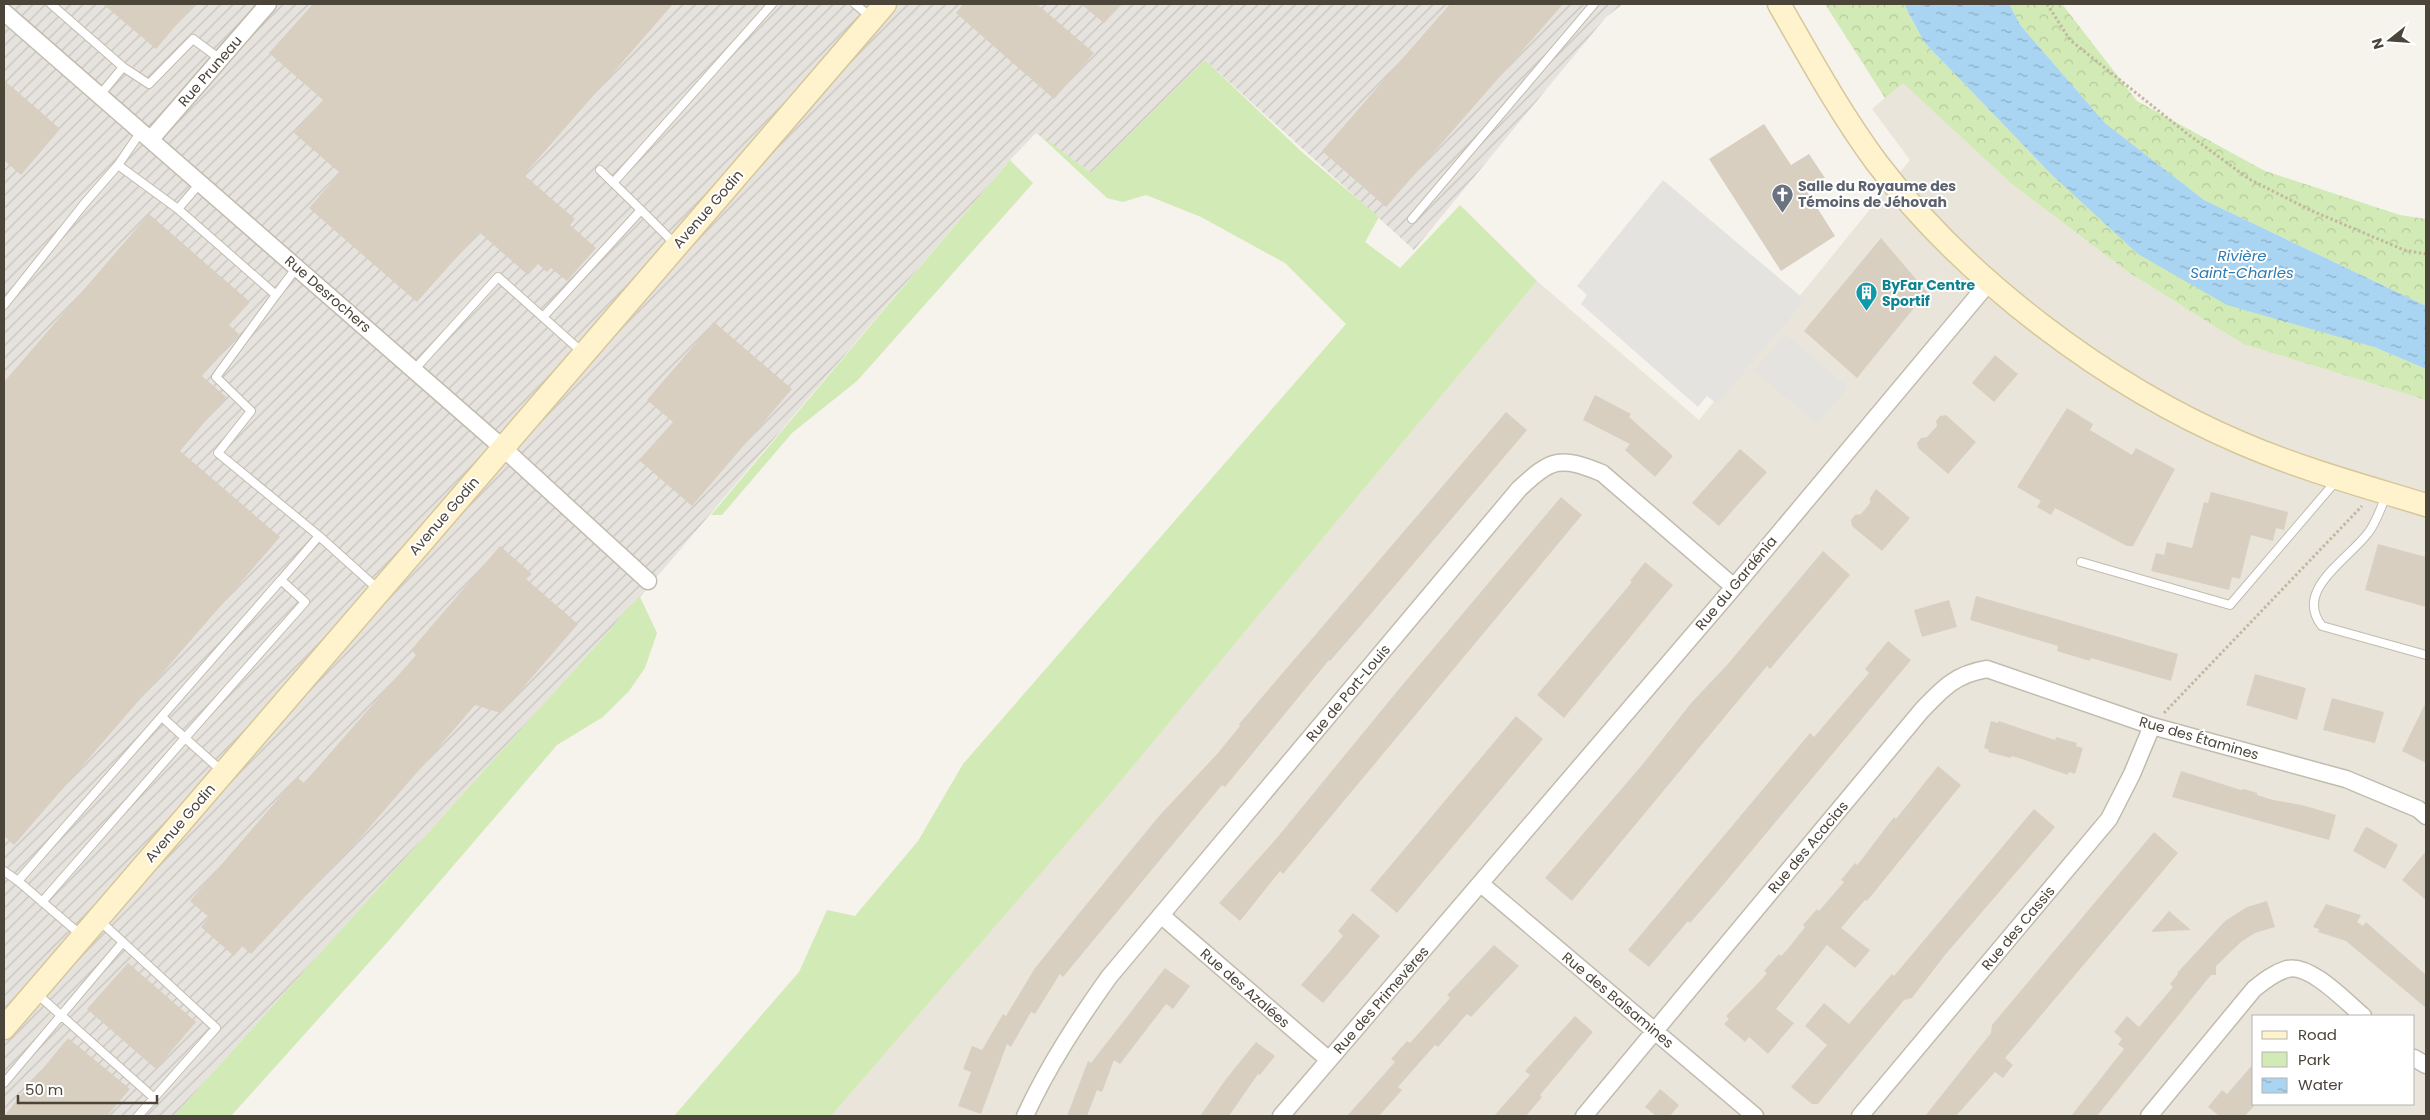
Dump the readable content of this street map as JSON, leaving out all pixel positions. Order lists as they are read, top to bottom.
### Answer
{
  "streets": {
    "street": [
      "Rue Pruneau",
      "Avenue Godin",
      "Rue Desrochers",
      "Rue du Gardénia",
      "Rue de Port-Louis",
      "Rue des Étamines",
      "Rue des Acacias",
      "Rue des Cassis",
      "Rue des Azalées",
      "Rue des Primevères",
      "Rue des Balsamines"
    ]
  },
  "crossings": [
    ["Rue Pruneau", "Rue Desrochers"],
    ["Avenue Godin", "Rue Desrochers"],
    ["Rue du Gardénia", "Rue de Port-Louis"],
    ["Rue du Gardénia", "Rue des Primevères"],
    ["Rue du Gardénia", "Rue des Balsamines"],
    ["Rue de Port-Louis", "Rue des Azalées"],
    ["Rue des Étamines", "Rue des Acacias"],
    ["Rue des Étamines", "Rue des Cassis"],
    ["Rue des Acacias", "Rue des Balsamines"],
    ["Rue des Azalées", "Rue des Primevères"],
    ["Rue des Primevères", "Rue des Balsamines"]
  ],
  "water": ["Rivière Saint-Charles"],
  "places": {
    "church": ["Salle du Royaume des Témoins de Jéhovah"],
    "building": ["ByFar Centre Sportif"]
  },
  "legend": ["Road", "Park", "Water"],
  "scale_bar": "50 m",
  "north": "left"
}
